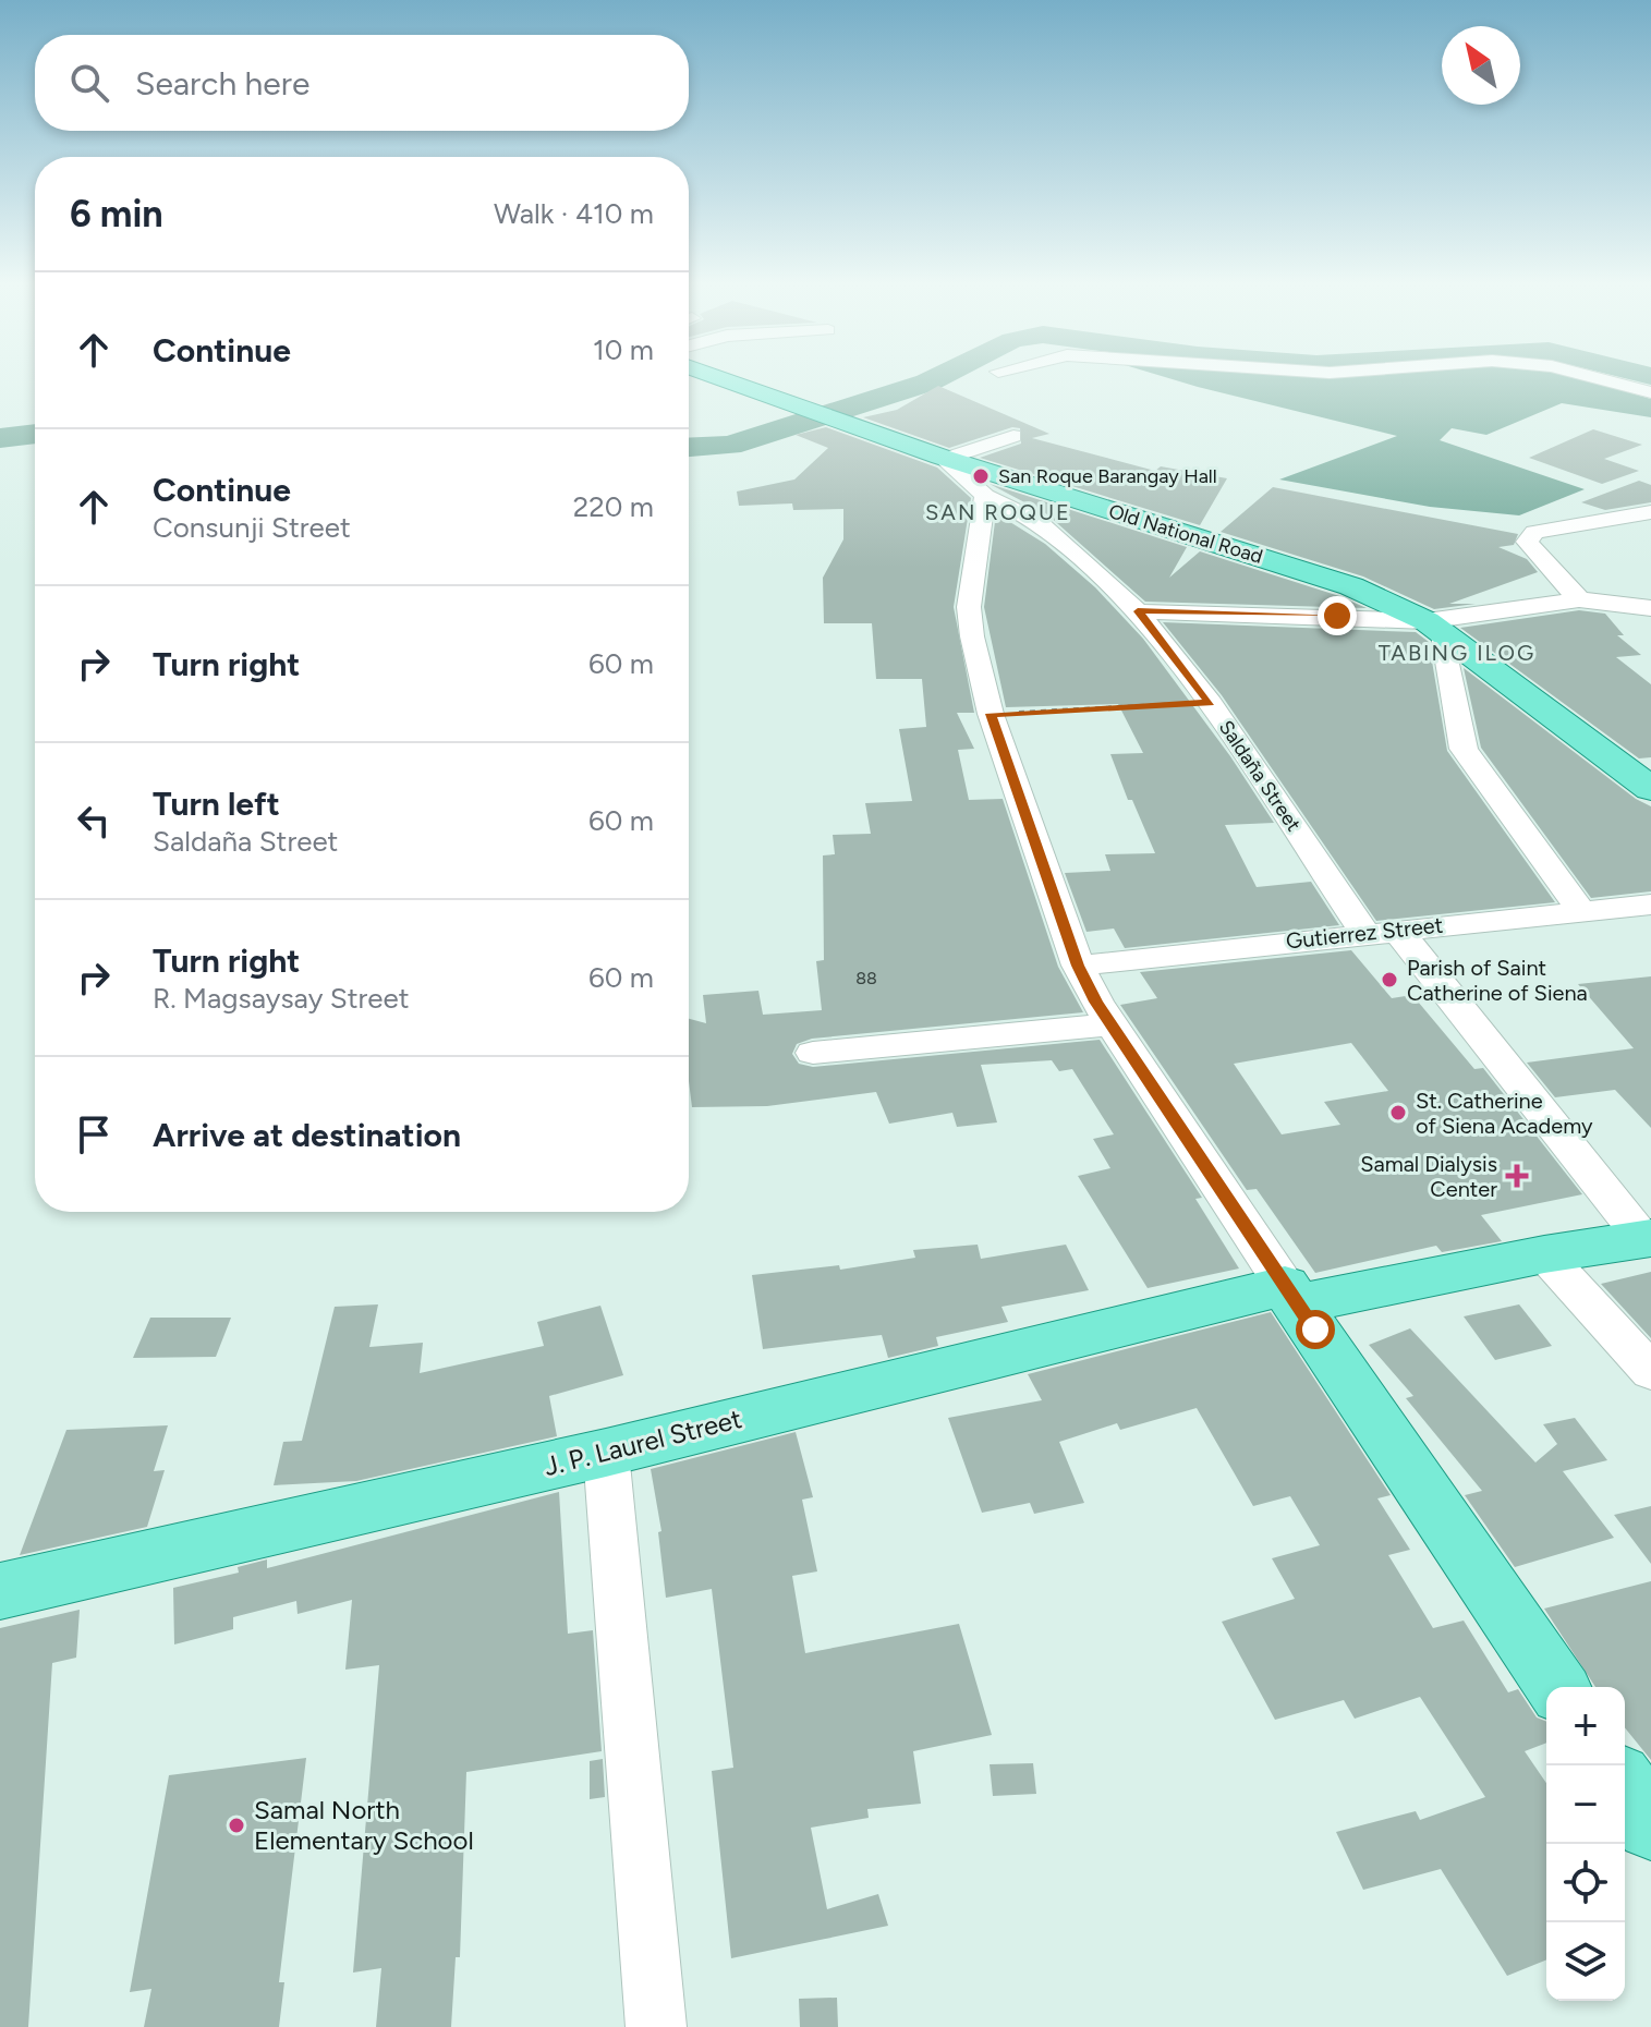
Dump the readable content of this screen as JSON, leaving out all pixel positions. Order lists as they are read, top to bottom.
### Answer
{
  "streets": {
    "main road": ["Old National Road", "J. P. Laurel Street"],
    "street": ["Saldaña Street", "Gutierrez Street"]
  },
  "crossings": [
    ["Old National Road", "Saldaña Street"],
    ["Saldaña Street", "Gutierrez Street"],
    ["Saldaña Street", "J. P. Laurel Street"]
  ],
  "districts": ["SAN ROQUE", "TABING ILOG"],
  "places": {
    "other": [
      "San Roque Barangay Hall",
      "Parish of Saint Catherine of Siena",
      "St. Catherine of Siena Academy",
      "Samal North Elementary School"
    ],
    "health": ["Samal Dialysis Center"]
  },
  "house_numbers": ["88"],
  "north": "top left",
  "page": {
    "search": "Search here",
    "heading": ["6 min", "Walk · 410 m"],
    "list": [
      ["Continue", "10 m"],
      ["Continue", "Consunji Street", "220 m"],
      ["Turn right", "60 m"],
      ["Turn left", "Saldaña Street", "60 m"],
      ["Turn right", "R. Magsaysay Street", "60 m"],
      "Arrive at destination"
    ],
    "map_buttons": ["+", "−"]
  }
}
